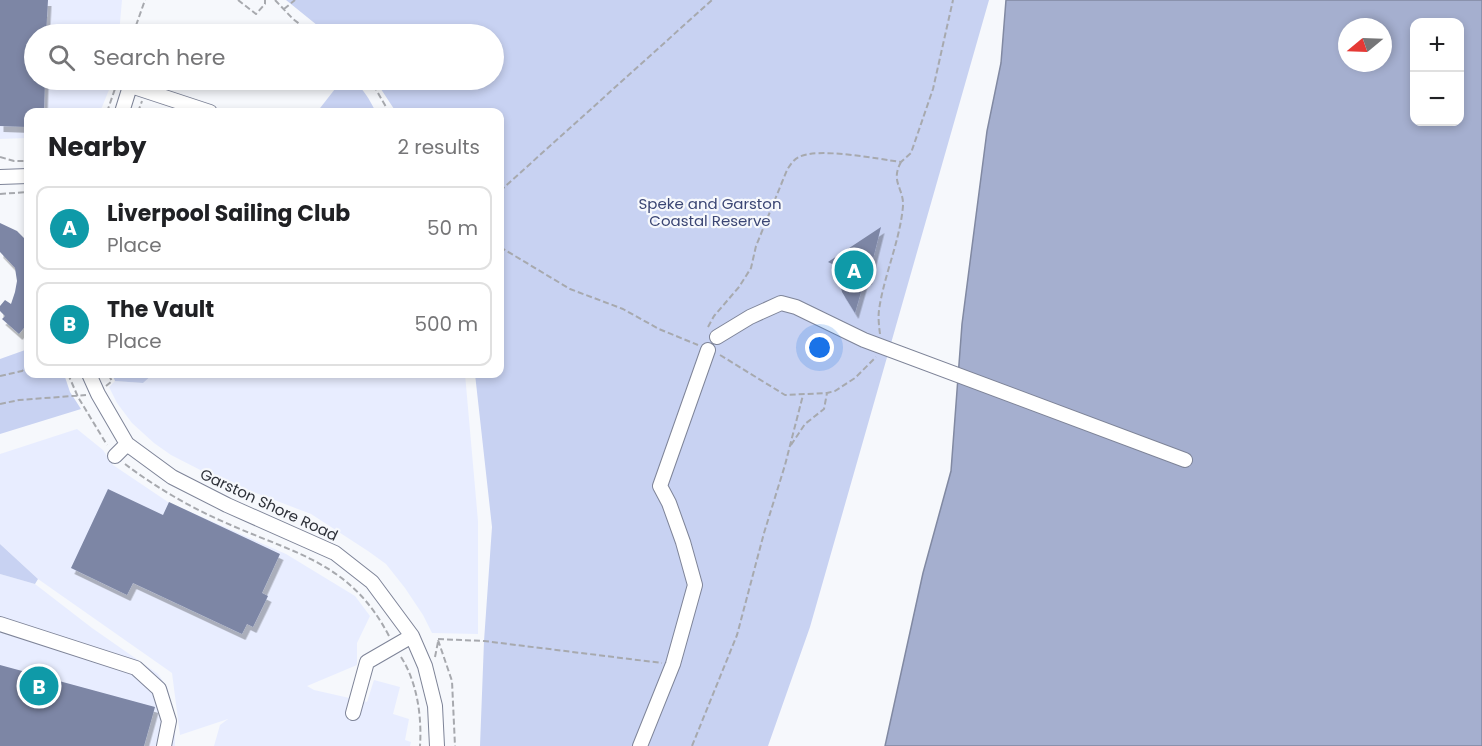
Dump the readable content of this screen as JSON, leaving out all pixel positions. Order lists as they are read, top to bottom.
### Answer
{
  "streets": {
    "street": ["Garston Shore Road"]
  },
  "parks": ["Speke and Garston Coastal Reserve"],
  "north": "left",
  "page": {
    "map_buttons": ["+", "−"],
    "search": "Search here",
    "heading": ["Nearby", "2 results"],
    "list": [
      {
        "mark": "A",
        "name": "Liverpool Sailing Club",
        "note": "Place",
        "value": "50 m"
      },
      {
        "mark": "B",
        "name": "The Vault",
        "note": "Place",
        "value": "500 m"
      }
    ],
    "pins": ["A", "B"]
  }
}
